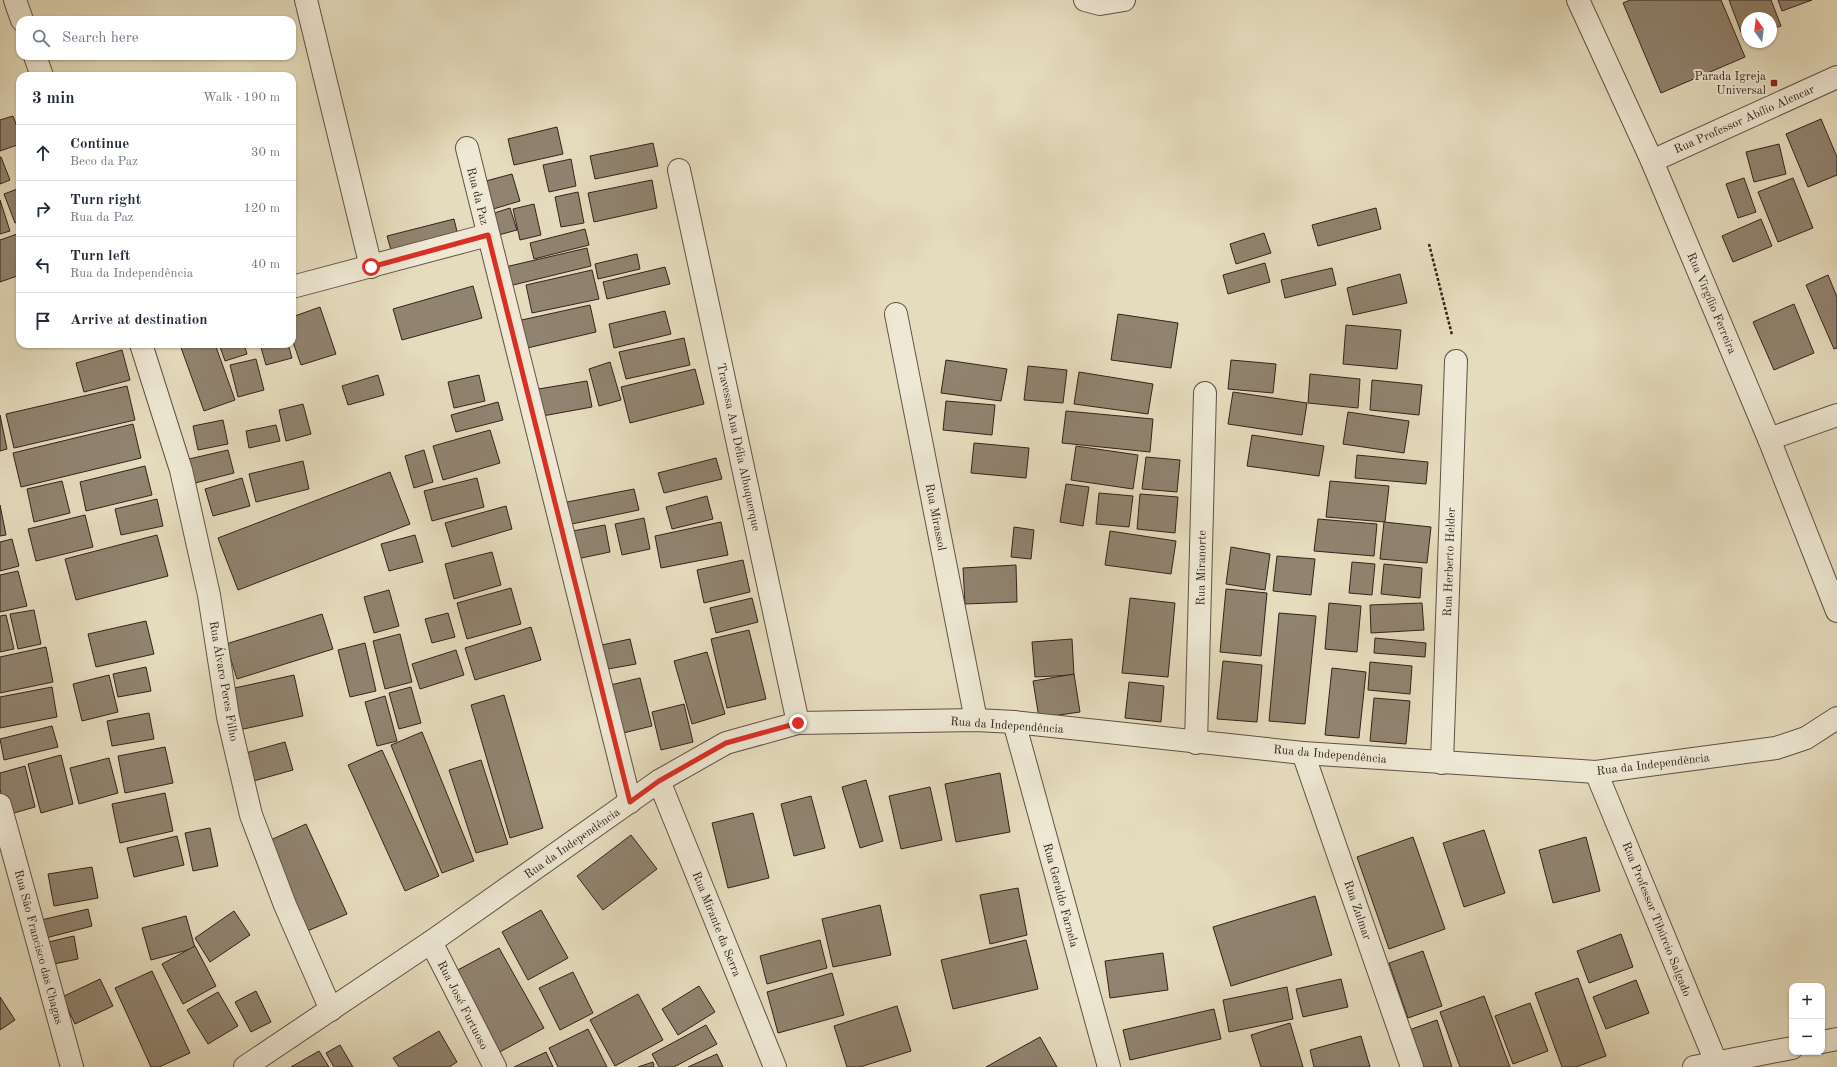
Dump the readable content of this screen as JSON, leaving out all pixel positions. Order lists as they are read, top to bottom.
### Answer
{
  "streets": {
    "street": [
      "Rua Professor Abílio Alencar",
      "Rua da Paz",
      "Rua Virgílio Ferreira",
      "Travessa Ana Délia Albuquerque",
      "Rua Mirassol",
      "Rua Herberto Helder",
      "Rua Miranorte",
      "Rua Álvaro Peres Filho",
      "Rua da Independência",
      "Rua Geraldo Farnela",
      "Rua Zulmar",
      "Rua Professor Tibúrcio Salgado",
      "Rua Mirante da Serra",
      "Rua São Francisco das Chagas",
      "Rua José Furtuoso"
    ]
  },
  "crossings": [
    ["Rua Professor Abílio Alencar", "Rua Virgílio Ferreira"],
    ["Rua da Paz", "Rua da Independência"],
    ["Travessa Ana Délia Albuquerque", "Rua da Independência"],
    ["Rua Mirassol", "Rua da Independência"],
    ["Rua Herberto Helder", "Rua da Independência"],
    ["Rua Miranorte", "Rua da Independência"],
    ["Rua Álvaro Peres Filho", "Rua da Independência"],
    ["Rua da Independência", "Rua Geraldo Farnela"],
    ["Rua da Independência", "Rua Zulmar"],
    ["Rua da Independência", "Rua Professor Tibúrcio Salgado"],
    ["Rua da Independência", "Rua Mirante da Serra"],
    ["Rua da Independência", "Rua José Furtuoso"]
  ],
  "places": {
    "transit": ["Parada Igreja Universal"]
  },
  "north": "top",
  "page": {
    "search": "Search here",
    "heading": ["3 min", "Walk · 190 m"],
    "list": [
      ["Continue", "Beco da Paz", "30 m"],
      ["Turn right", "Rua da Paz", "120 m"],
      ["Turn left", "Rua da Independência", "40 m"],
      "Arrive at destination"
    ],
    "map_buttons": ["+", "−"]
  }
}
